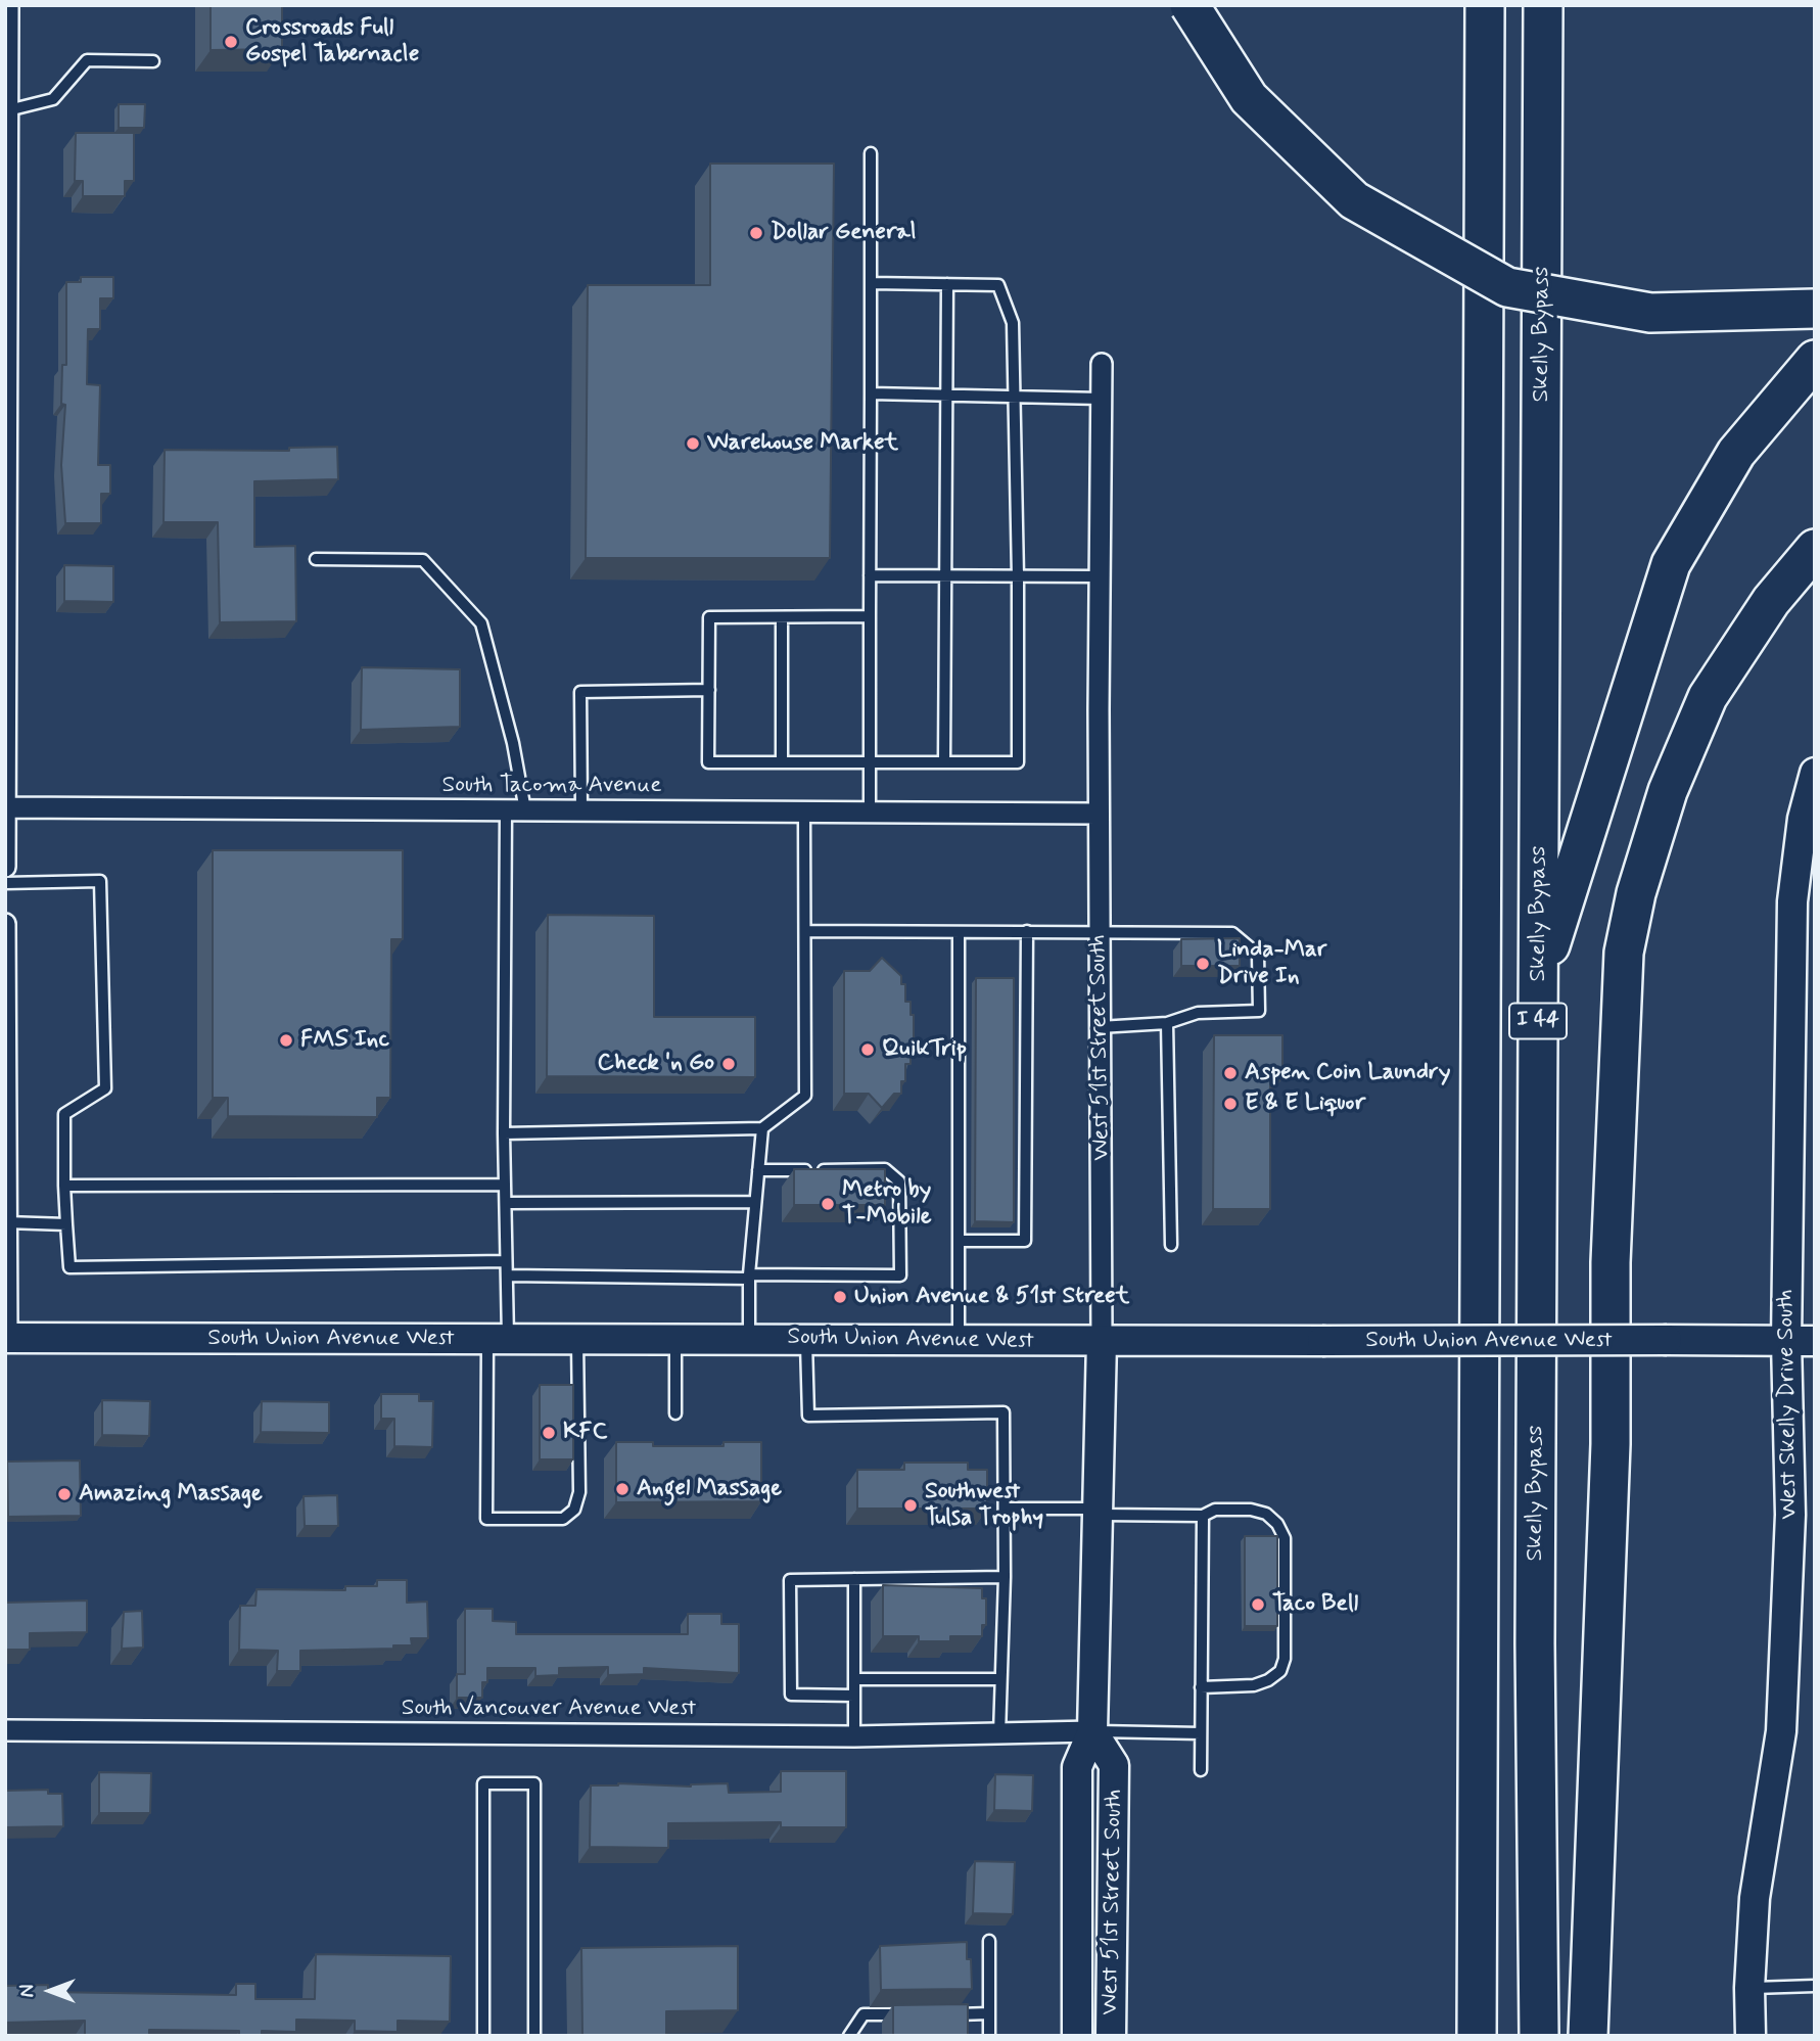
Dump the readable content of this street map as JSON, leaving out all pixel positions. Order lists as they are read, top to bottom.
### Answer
{
  "streets": {
    "highway": ["Skelly Bypass", "I 44"],
    "street": [
      "South Tacoma Avenue",
      "West 51st Street South",
      "South Union Avenue West",
      "West Skelly Drive South",
      "South Vancouver Avenue West"
    ]
  },
  "crossings": [
    ["South Tacoma Avenue", "West 51st Street South"],
    ["West 51st Street South", "South Union Avenue West"],
    ["West 51st Street South", "South Vancouver Avenue West"],
    ["South Union Avenue West", "West Skelly Drive South"]
  ],
  "places": [
    "Crossroads Full Gospel Tabernacle",
    "Dollar General",
    "Warehouse Market",
    "Linda-Mar Drive In",
    "FMS Inc",
    "QuikTrip",
    "Check 'n Go",
    "Aspen Coin Laundry",
    "E & E Liquor",
    "Metro by T-Mobile",
    "Union Avenue & 51st Street",
    "KFC",
    "Angel Massage",
    "Amazing Massage",
    "Southwest Tulsa Trophy",
    "Taco Bell"
  ],
  "north": "left"
}
